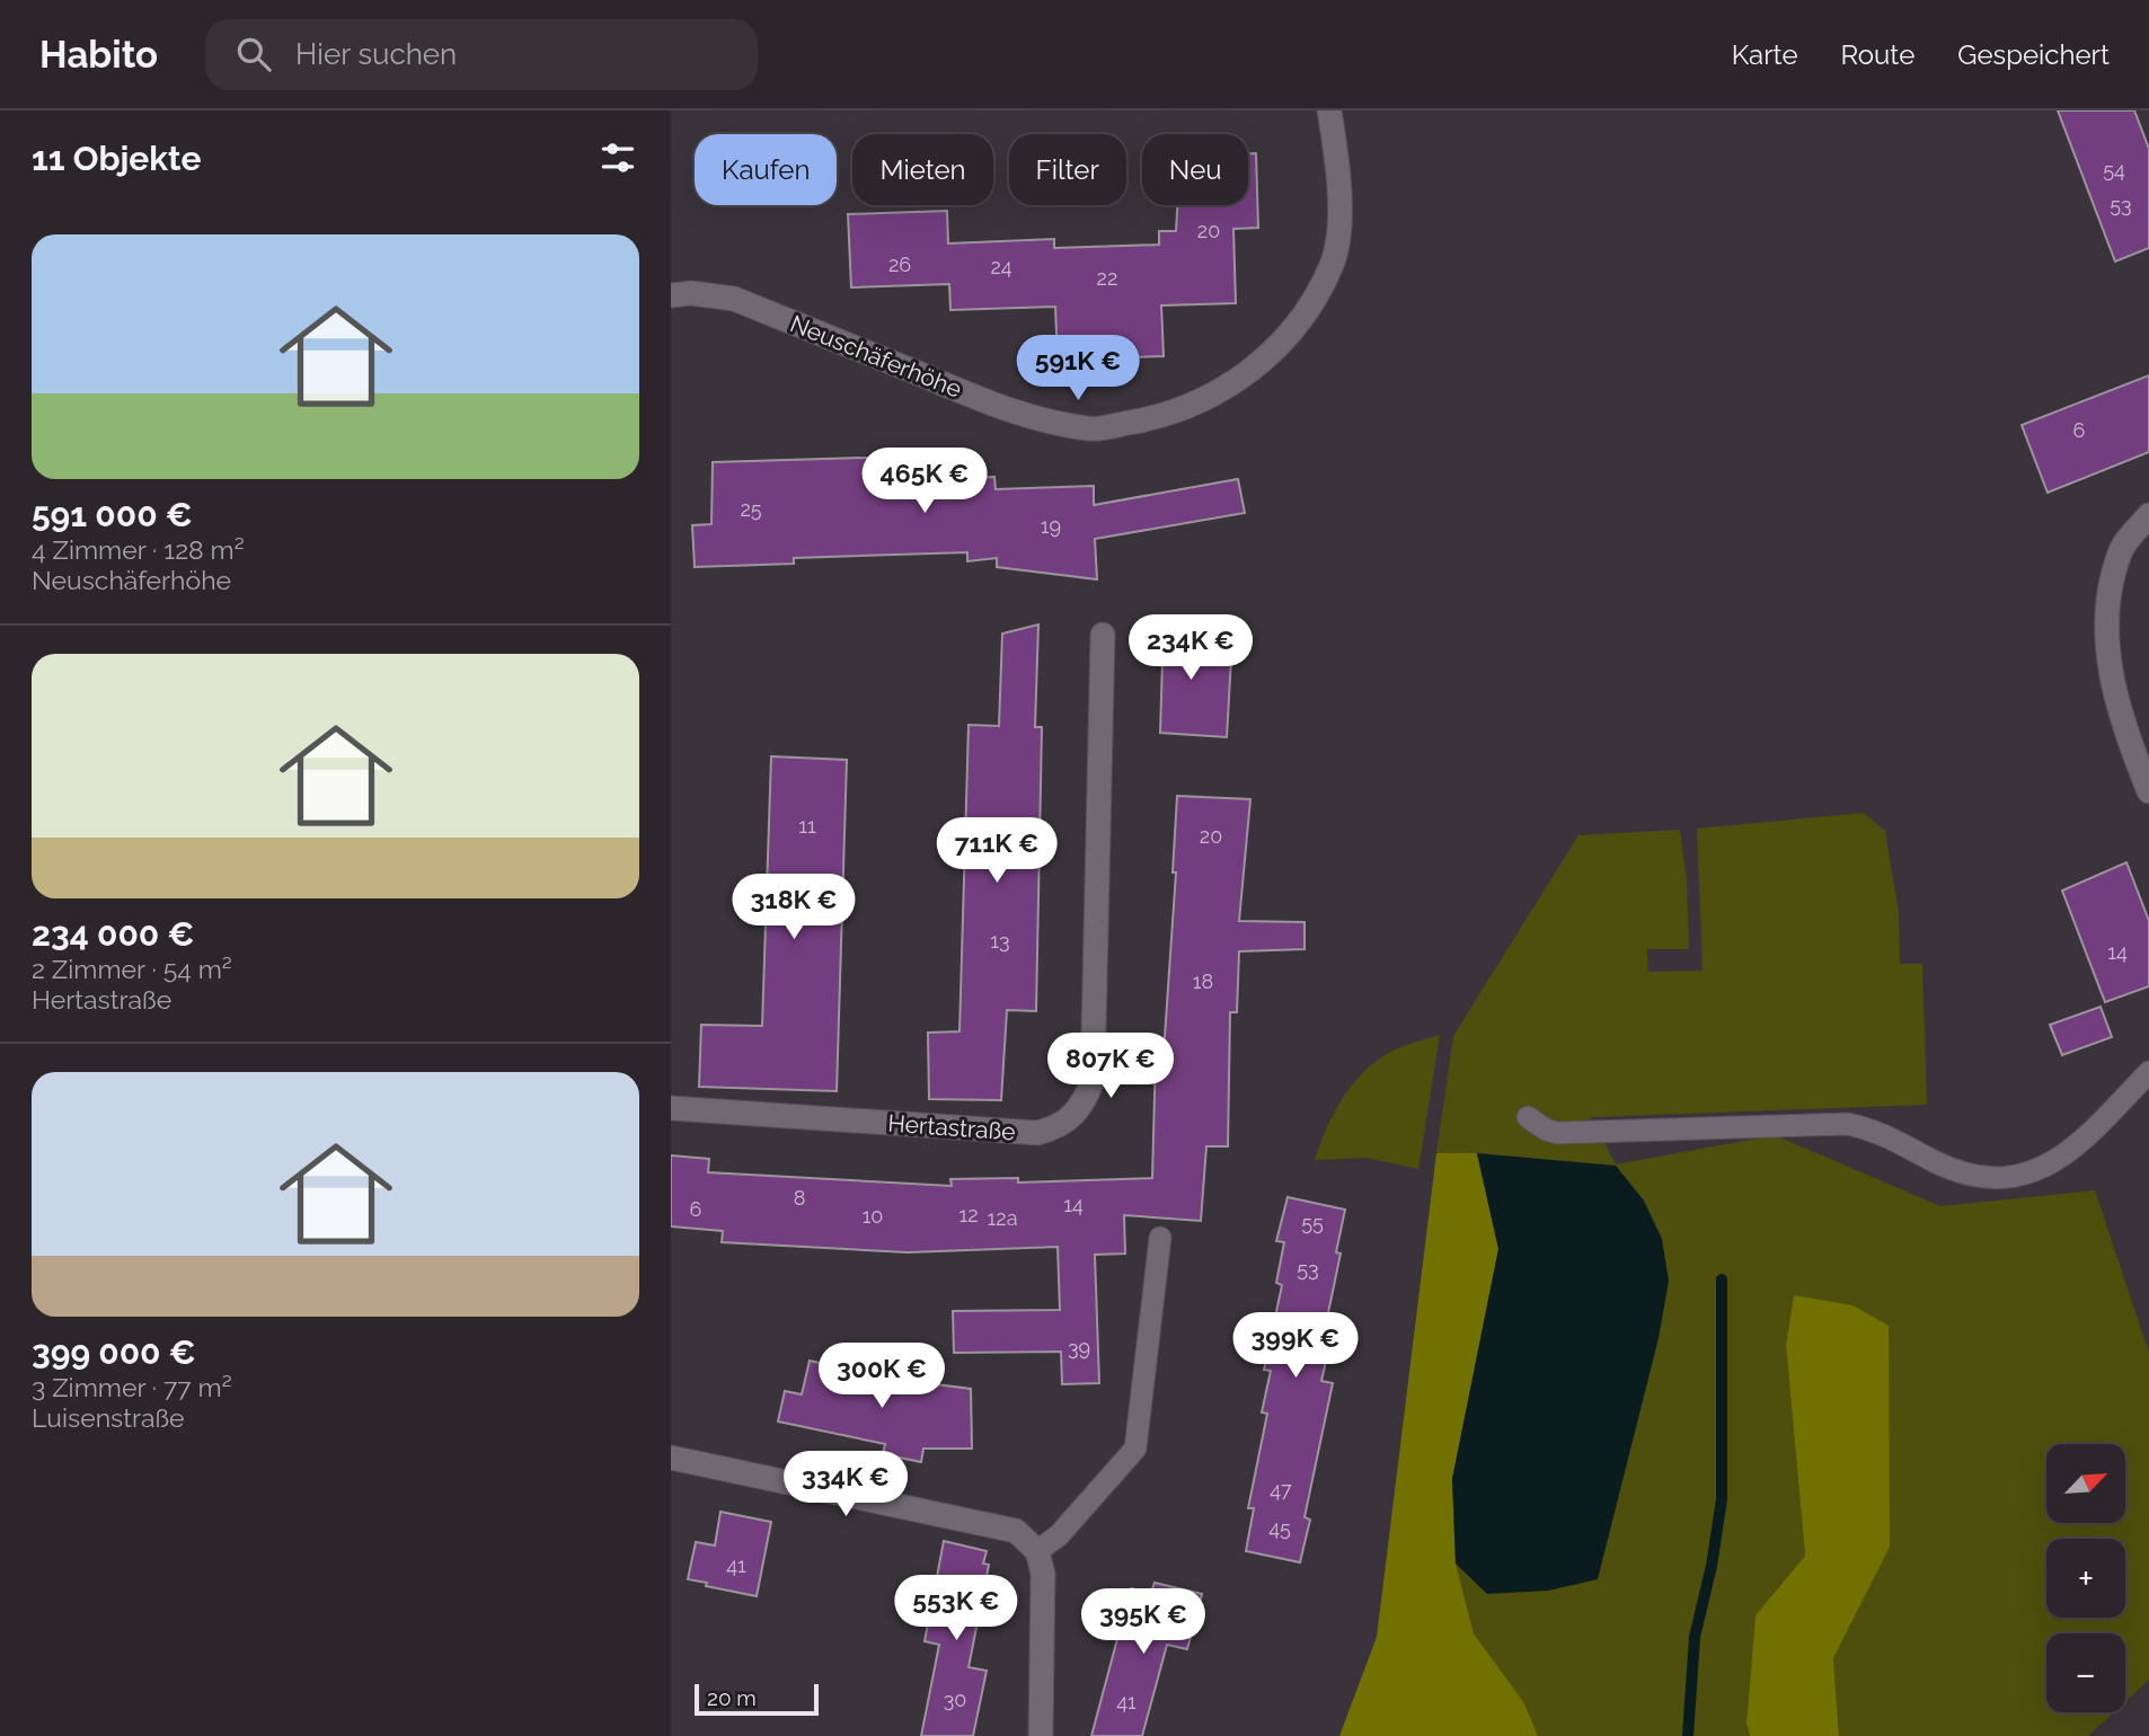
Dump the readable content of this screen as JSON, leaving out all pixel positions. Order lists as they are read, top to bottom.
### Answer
{
  "streets": {
    "street": ["Neuschäferhöhe", "Hertastraße"]
  },
  "house_numbers": [
    "54",
    "53",
    "20",
    "26",
    "24",
    "22",
    "6",
    "25",
    "19",
    "11",
    "20",
    "13",
    "14",
    "18",
    "8",
    "14",
    "6",
    "12",
    "10",
    "12a",
    "55",
    "53",
    "39",
    "47",
    "45",
    "41",
    "30",
    "41"
  ],
  "scale_bar": "20 m",
  "north": "top right",
  "page": {
    "header": "Habito",
    "search": "Hier suchen",
    "nav": ["Karte", "Route", "Gespeichert"],
    "heading": "11 Objekte",
    "chip": [
      "Kaufen",
      "Mieten",
      "Filter",
      "Neu"
    ],
    "list": [
      {
        "name": "591 000 €",
        "note": "4 Zimmer · 128 m² · Neuschäferhöhe"
      },
      {
        "name": "234 000 €",
        "note": "2 Zimmer · 54 m² · Hertastraße"
      },
      {
        "name": "399 000 €",
        "note": "3 Zimmer · 77 m² · Luisenstraße"
      }
    ],
    "price": [
      "591K €",
      "465K €",
      "234K €",
      "711K €",
      "318K €",
      "807K €",
      "399K €",
      "300K €",
      "334K €",
      "553K €",
      "395K €"
    ],
    "map_buttons": ["+", "−"],
    "scale": "20 m"
  }
}
